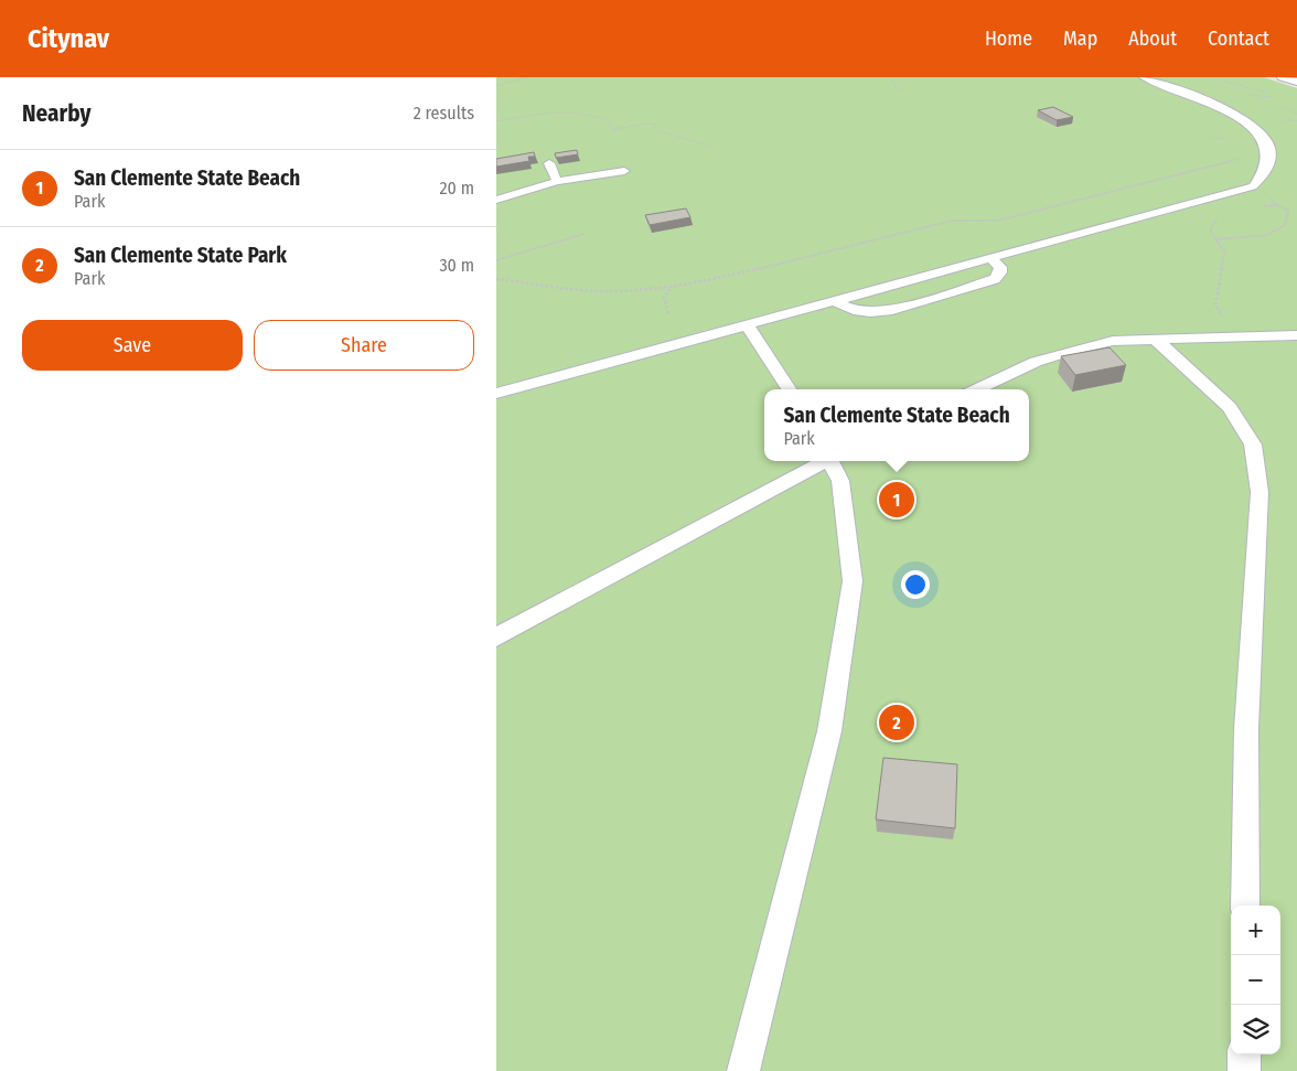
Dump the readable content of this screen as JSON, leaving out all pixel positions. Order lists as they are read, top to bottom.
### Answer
{
  "page": {
    "header": "Citynav",
    "nav": [
      "Home",
      "Map",
      "About",
      "Contact"
    ],
    "heading": ["Nearby", "2 results"],
    "list": [
      {
        "mark": "1",
        "name": "San Clemente State Beach",
        "note": "Park",
        "value": "20 m"
      },
      {
        "mark": "2",
        "name": "San Clemente State Park",
        "note": "Park",
        "value": "30 m"
      }
    ],
    "buttons": ["Save", "Share"],
    "popup": ["San Clemente State Beach", "Park"],
    "pins": ["1", "2"],
    "map_buttons": ["+", "−"]
  }
}
